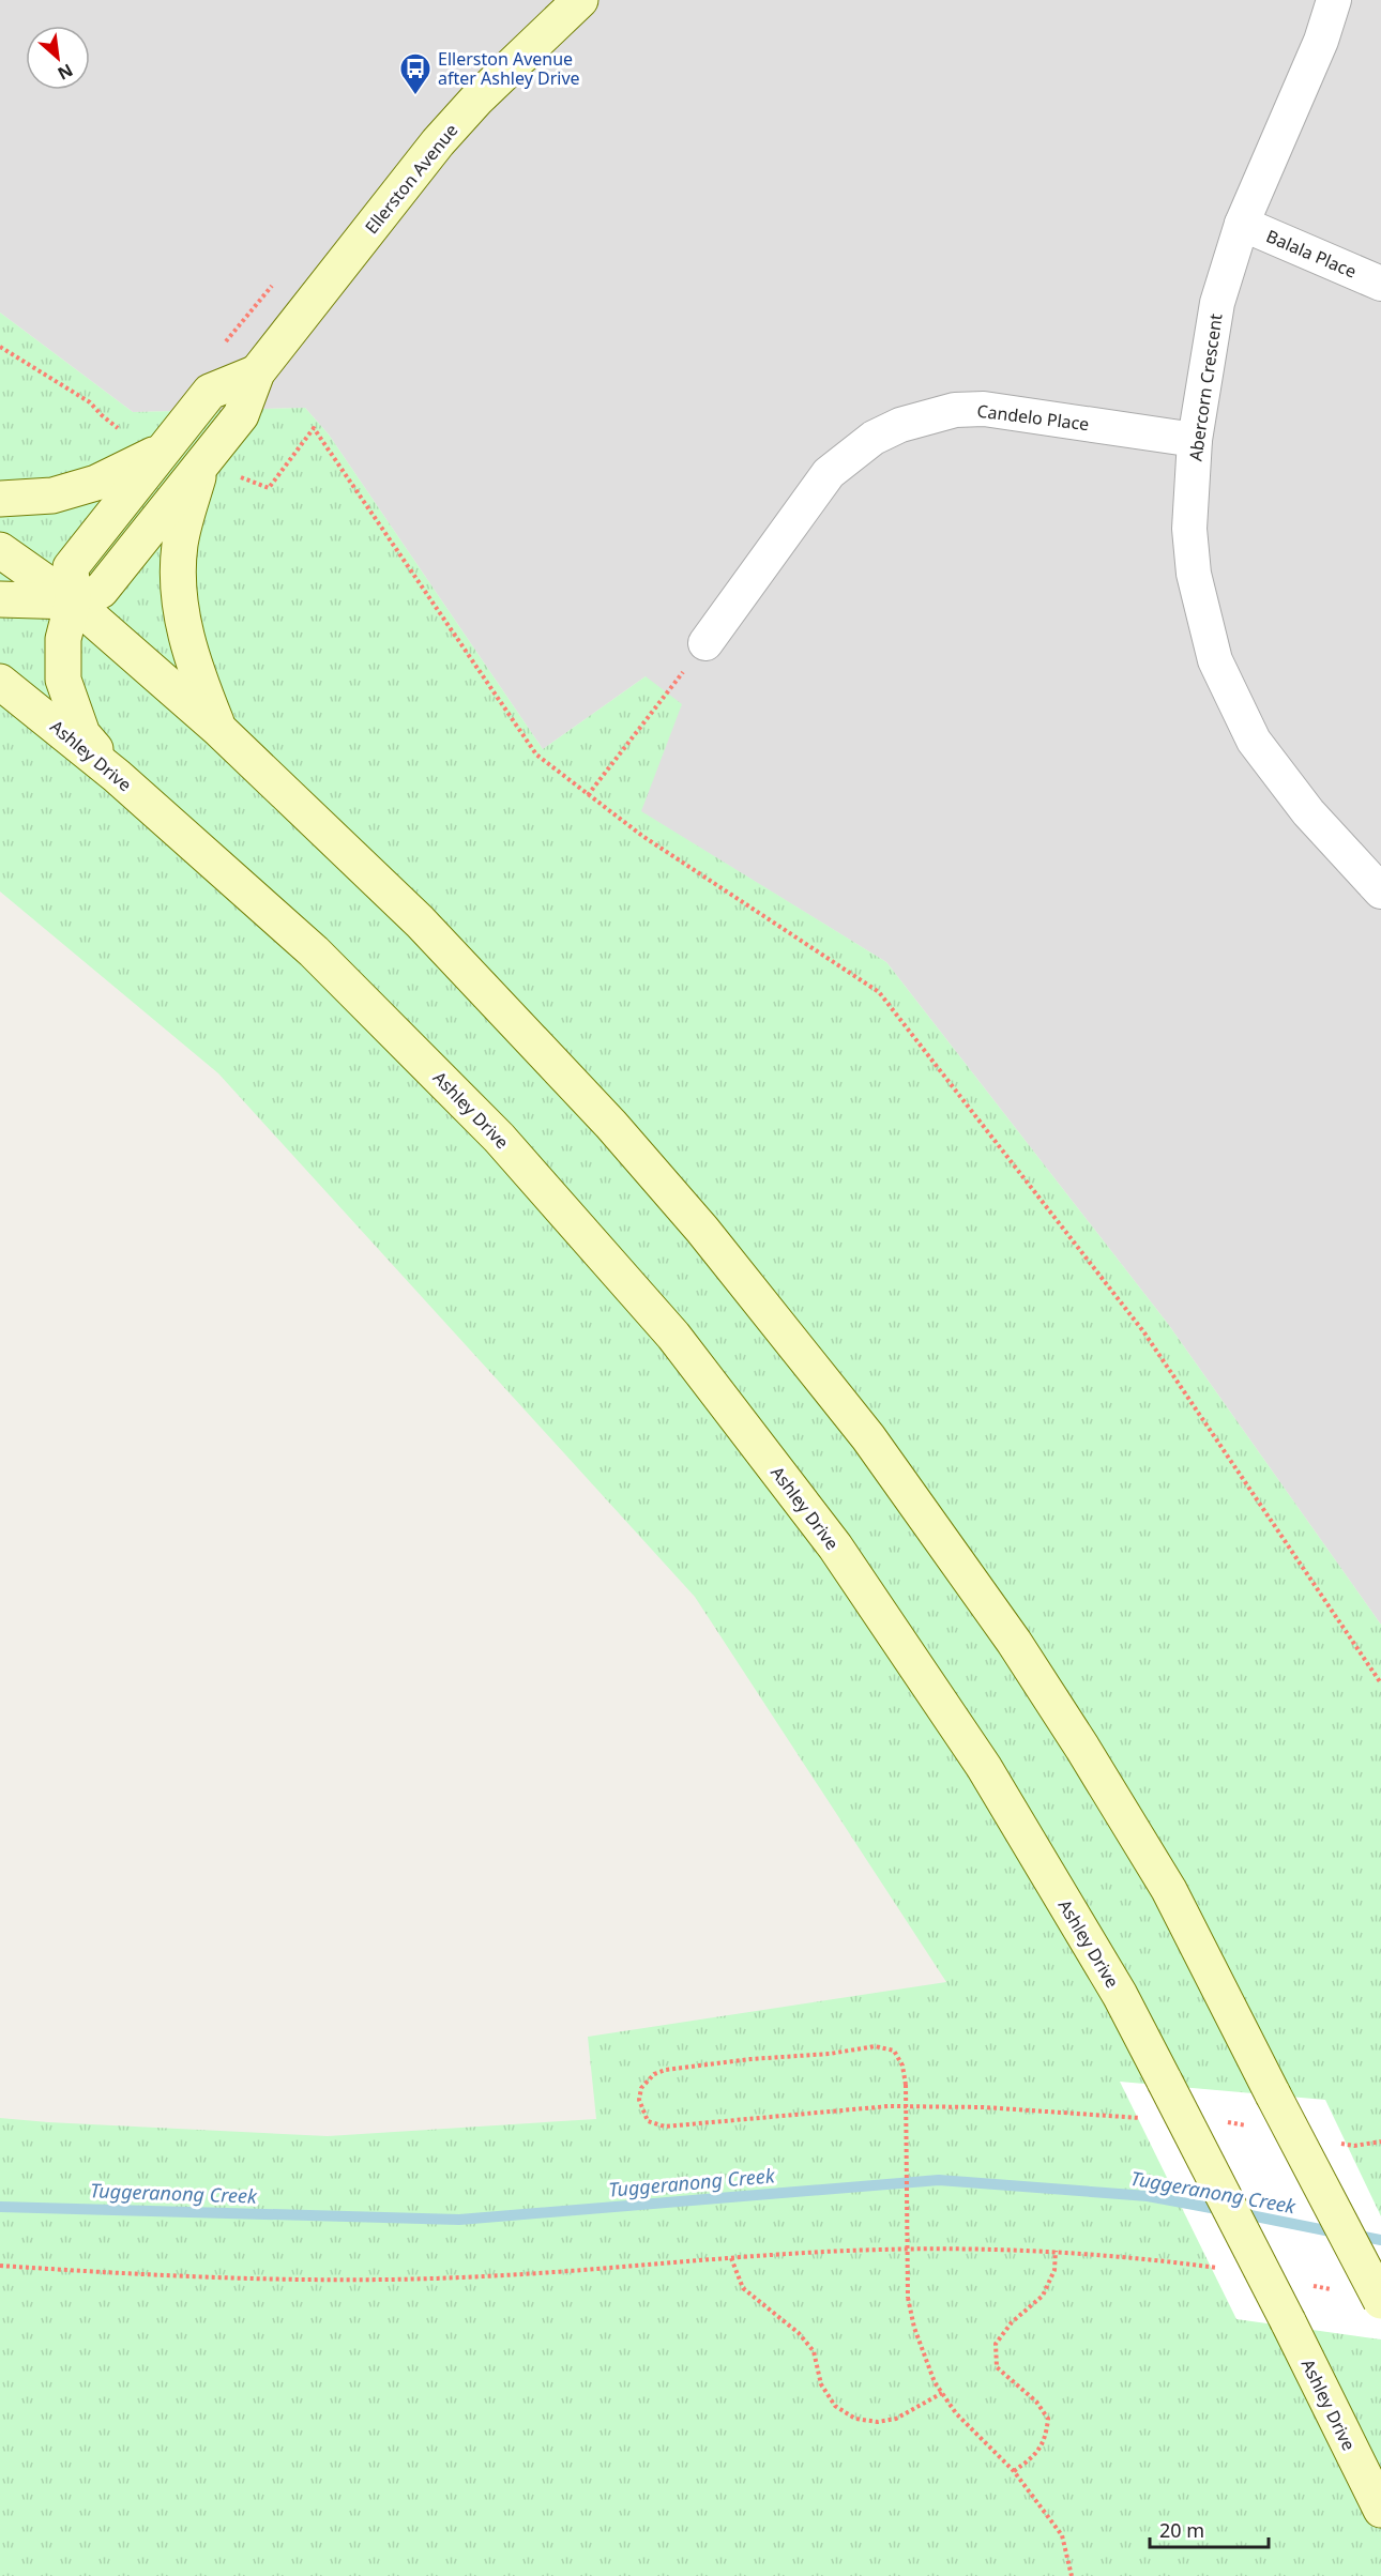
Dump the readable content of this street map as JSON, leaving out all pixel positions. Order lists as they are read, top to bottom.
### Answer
{
  "streets": {
    "main road": ["Ellerston Avenue", "Ashley Drive"],
    "street": ["Balala Place", "Abercorn Crescent", "Candelo Place"]
  },
  "crossings": [
    ["Ellerston Avenue", "Ashley Drive"],
    ["Balala Place", "Abercorn Crescent"],
    ["Abercorn Crescent", "Candelo Place"]
  ],
  "water": ["Tuggeranong Creek"],
  "places": {
    "bus stop": ["Ellerston Avenue after Ashley Drive"]
  },
  "scale_bar": "20 m",
  "north": "bottom right"
}
